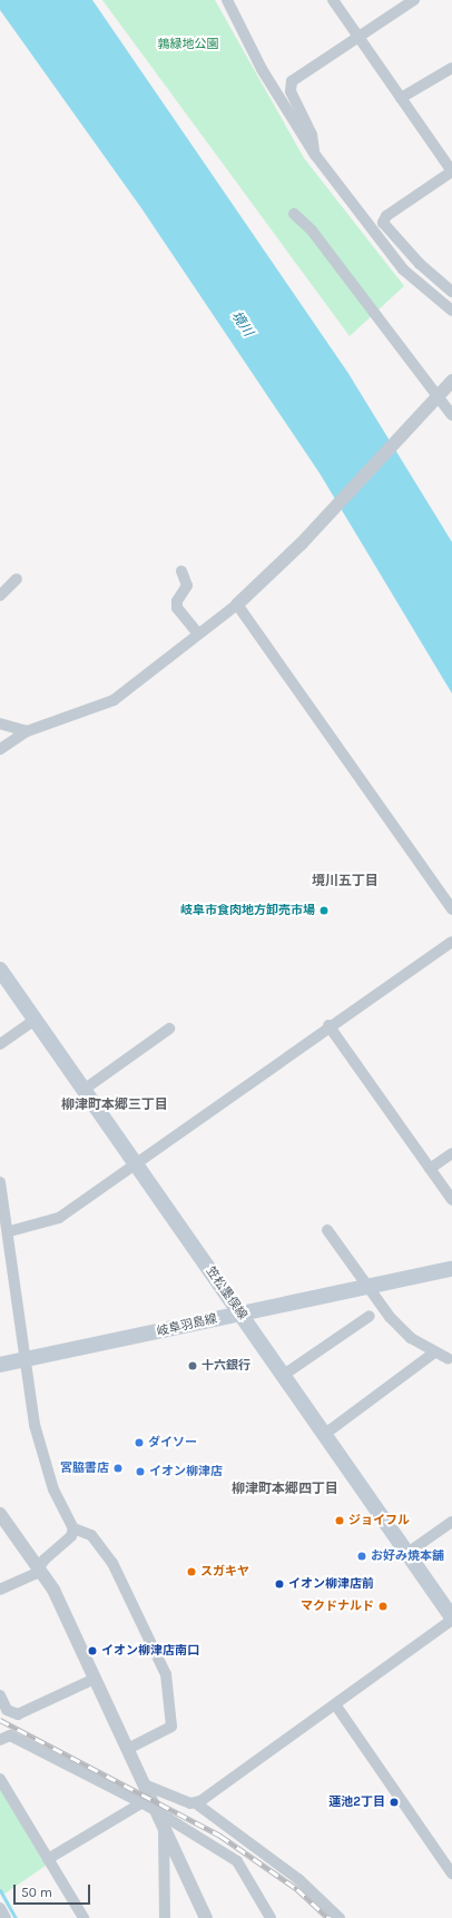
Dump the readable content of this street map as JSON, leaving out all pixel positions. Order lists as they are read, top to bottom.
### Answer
{
  "streets": {
    "main road": ["笠松墨俣線", "岐阜羽島線"]
  },
  "crossings": [
    ["笠松墨俣線", "岐阜羽島線"]
  ],
  "districts": ["境川五丁目", "柳津町本郷三丁目", "柳津町本郷四丁目"],
  "water": ["境川"],
  "parks": ["鶉緑地公園"],
  "places": [
    "岐阜市食肉地方卸売市場",
    "十六銀行",
    "ダイソー",
    "宮脇書店",
    "イオン柳津店",
    "ジョイフル",
    "お好み焼本舗",
    "スガキヤ",
    "イオン柳津店前",
    "マクドナルド",
    "イオン柳津店南口",
    "蓮池2丁目"
  ],
  "scale_bar": "50 m"
}
